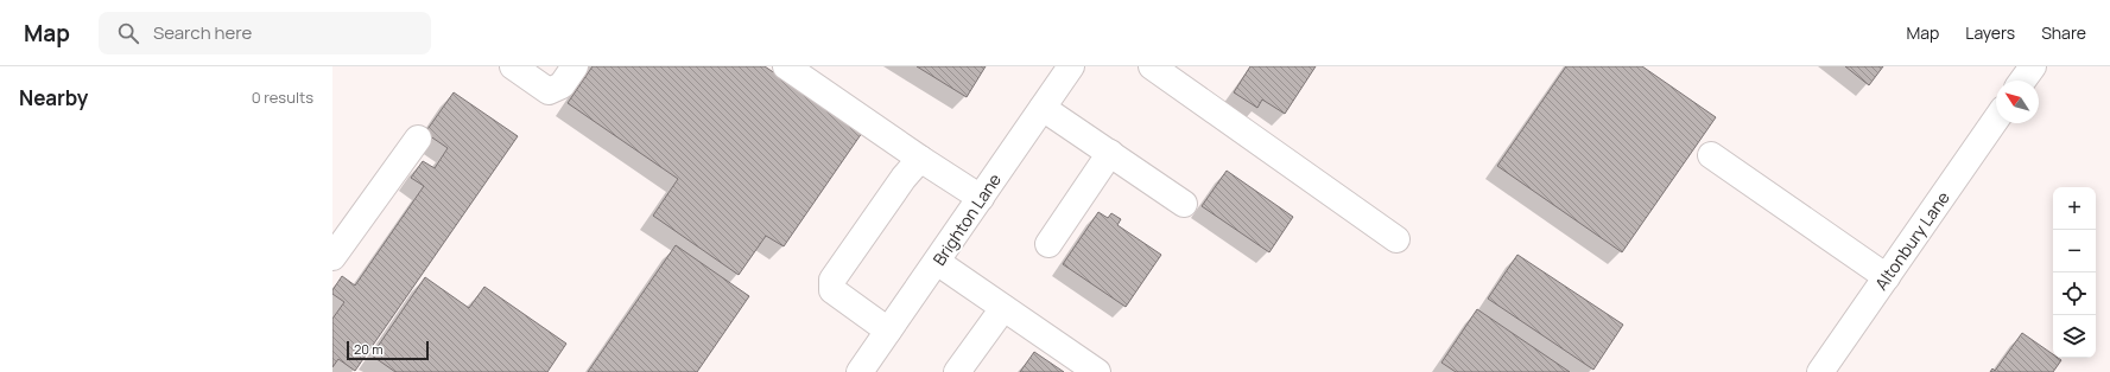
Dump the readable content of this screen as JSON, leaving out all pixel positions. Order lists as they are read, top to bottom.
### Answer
{
  "streets": {
    "street": ["Brighton Lane", "Altonbury Lane"]
  },
  "scale_bar": "20 m",
  "north": "top left",
  "page": {
    "header": "Map",
    "search": "Search here",
    "nav": ["Map", "Layers", "Share"],
    "heading": ["Nearby", "0 results"],
    "map_buttons": ["+", "−"],
    "scale": "20 m"
  }
}
